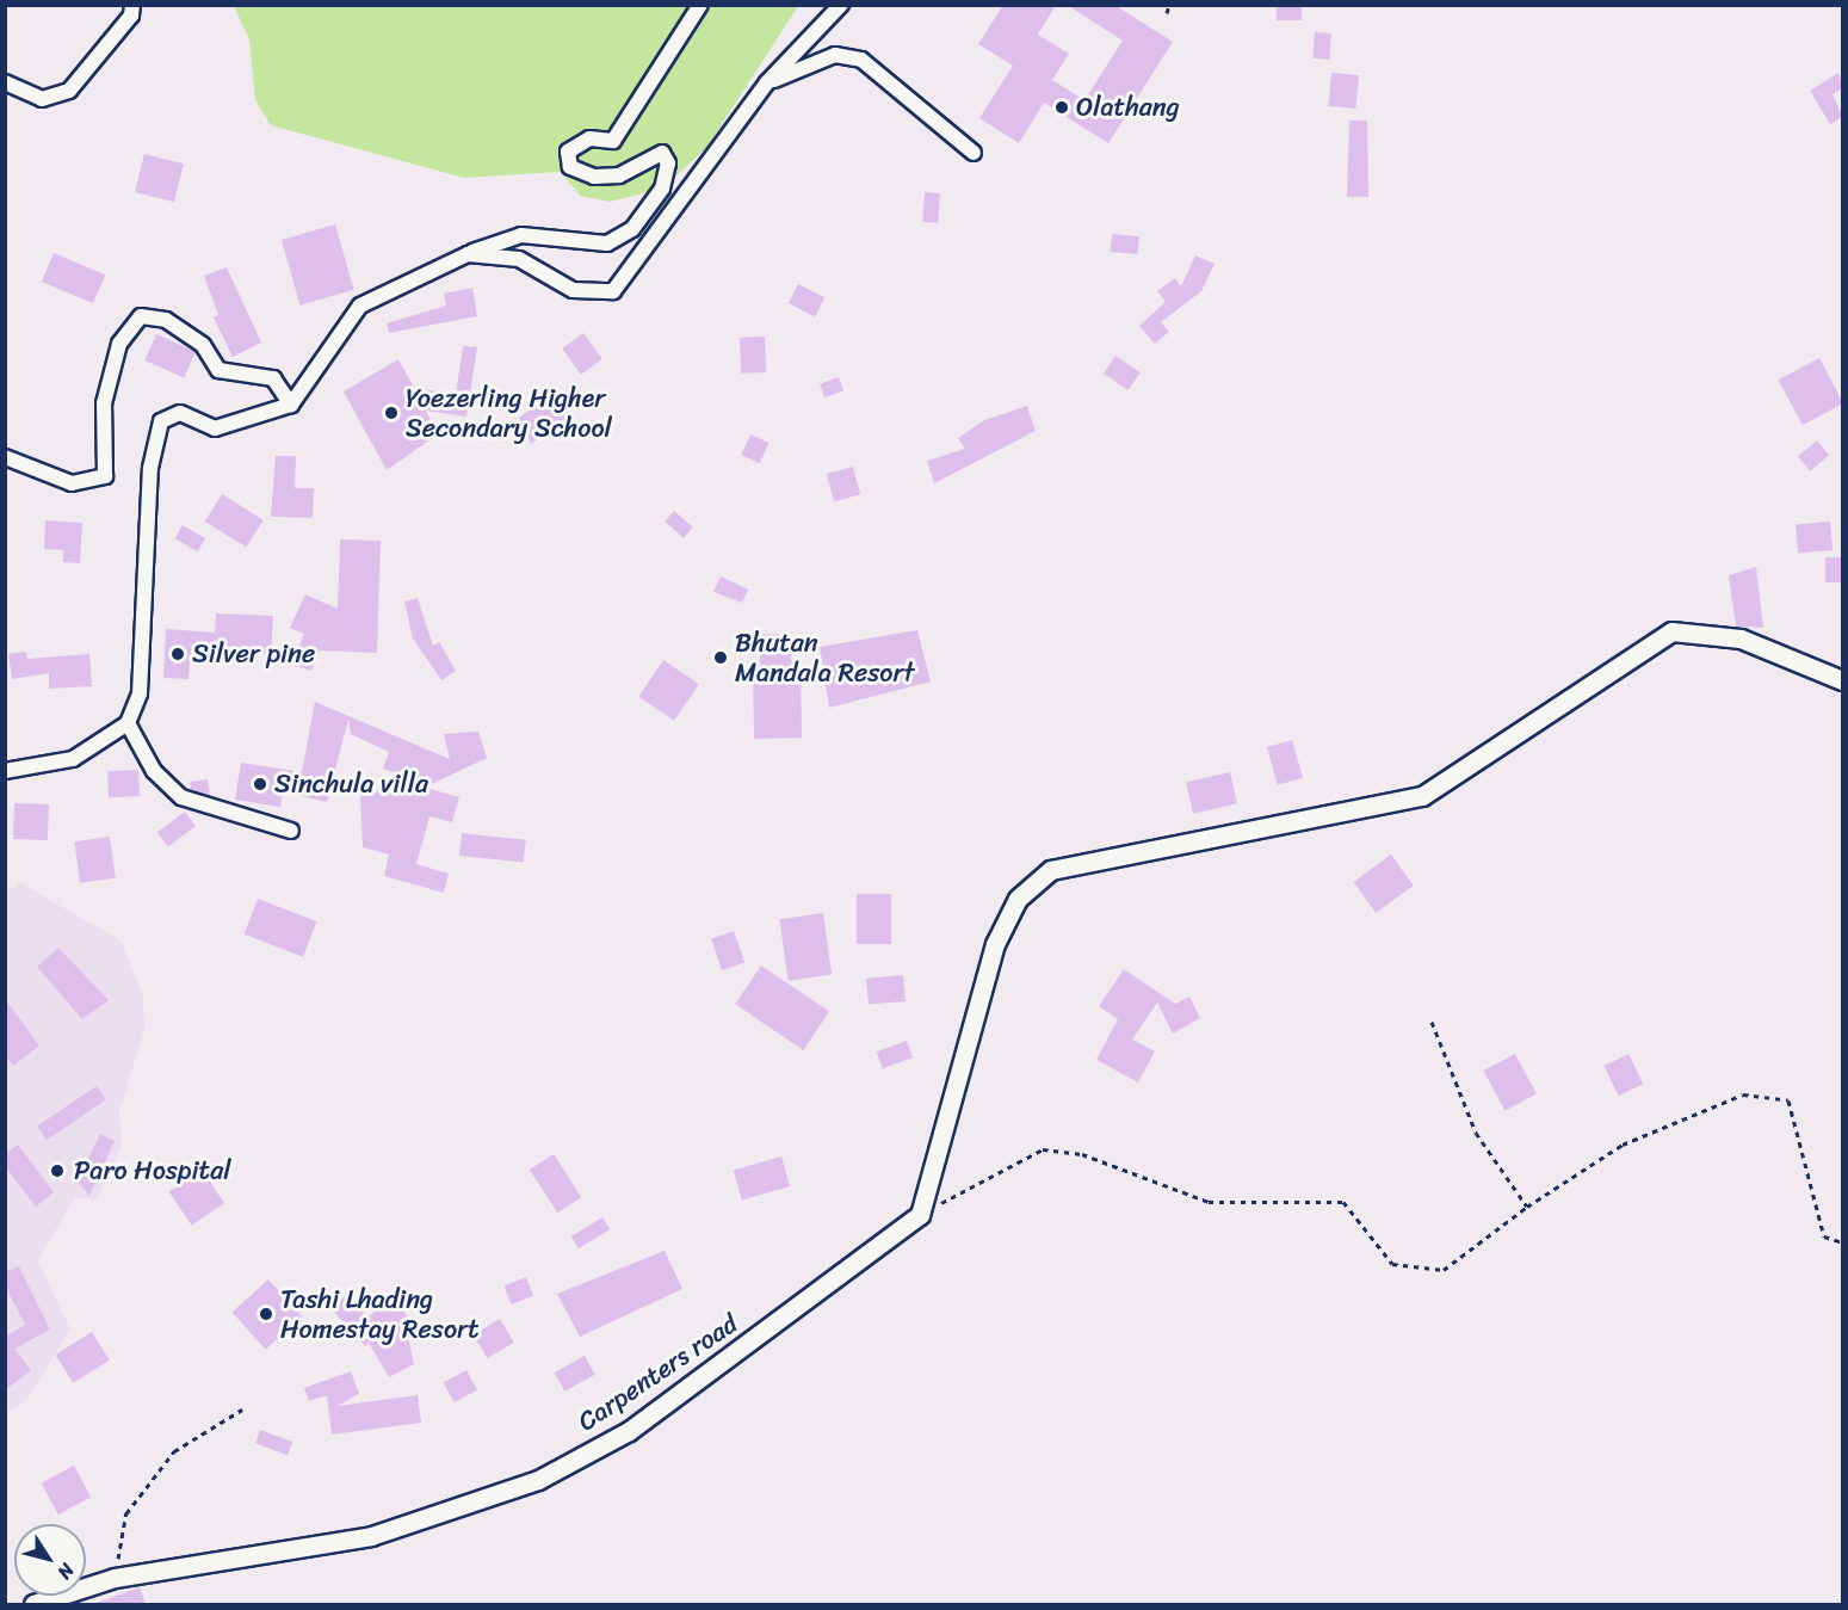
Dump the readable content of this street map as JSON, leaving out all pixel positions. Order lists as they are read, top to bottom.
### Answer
{
  "streets": {
    "street": ["Carpenters road"]
  },
  "places": [
    "Olathang",
    "Yoezerling Higher Secondary School",
    "Silver pine",
    "Bhutan Mandala Resort",
    "Sinchula villa",
    "Paro Hospital",
    "Tashi Lhading Homestay Resort"
  ],
  "north": "bottom right"
}
